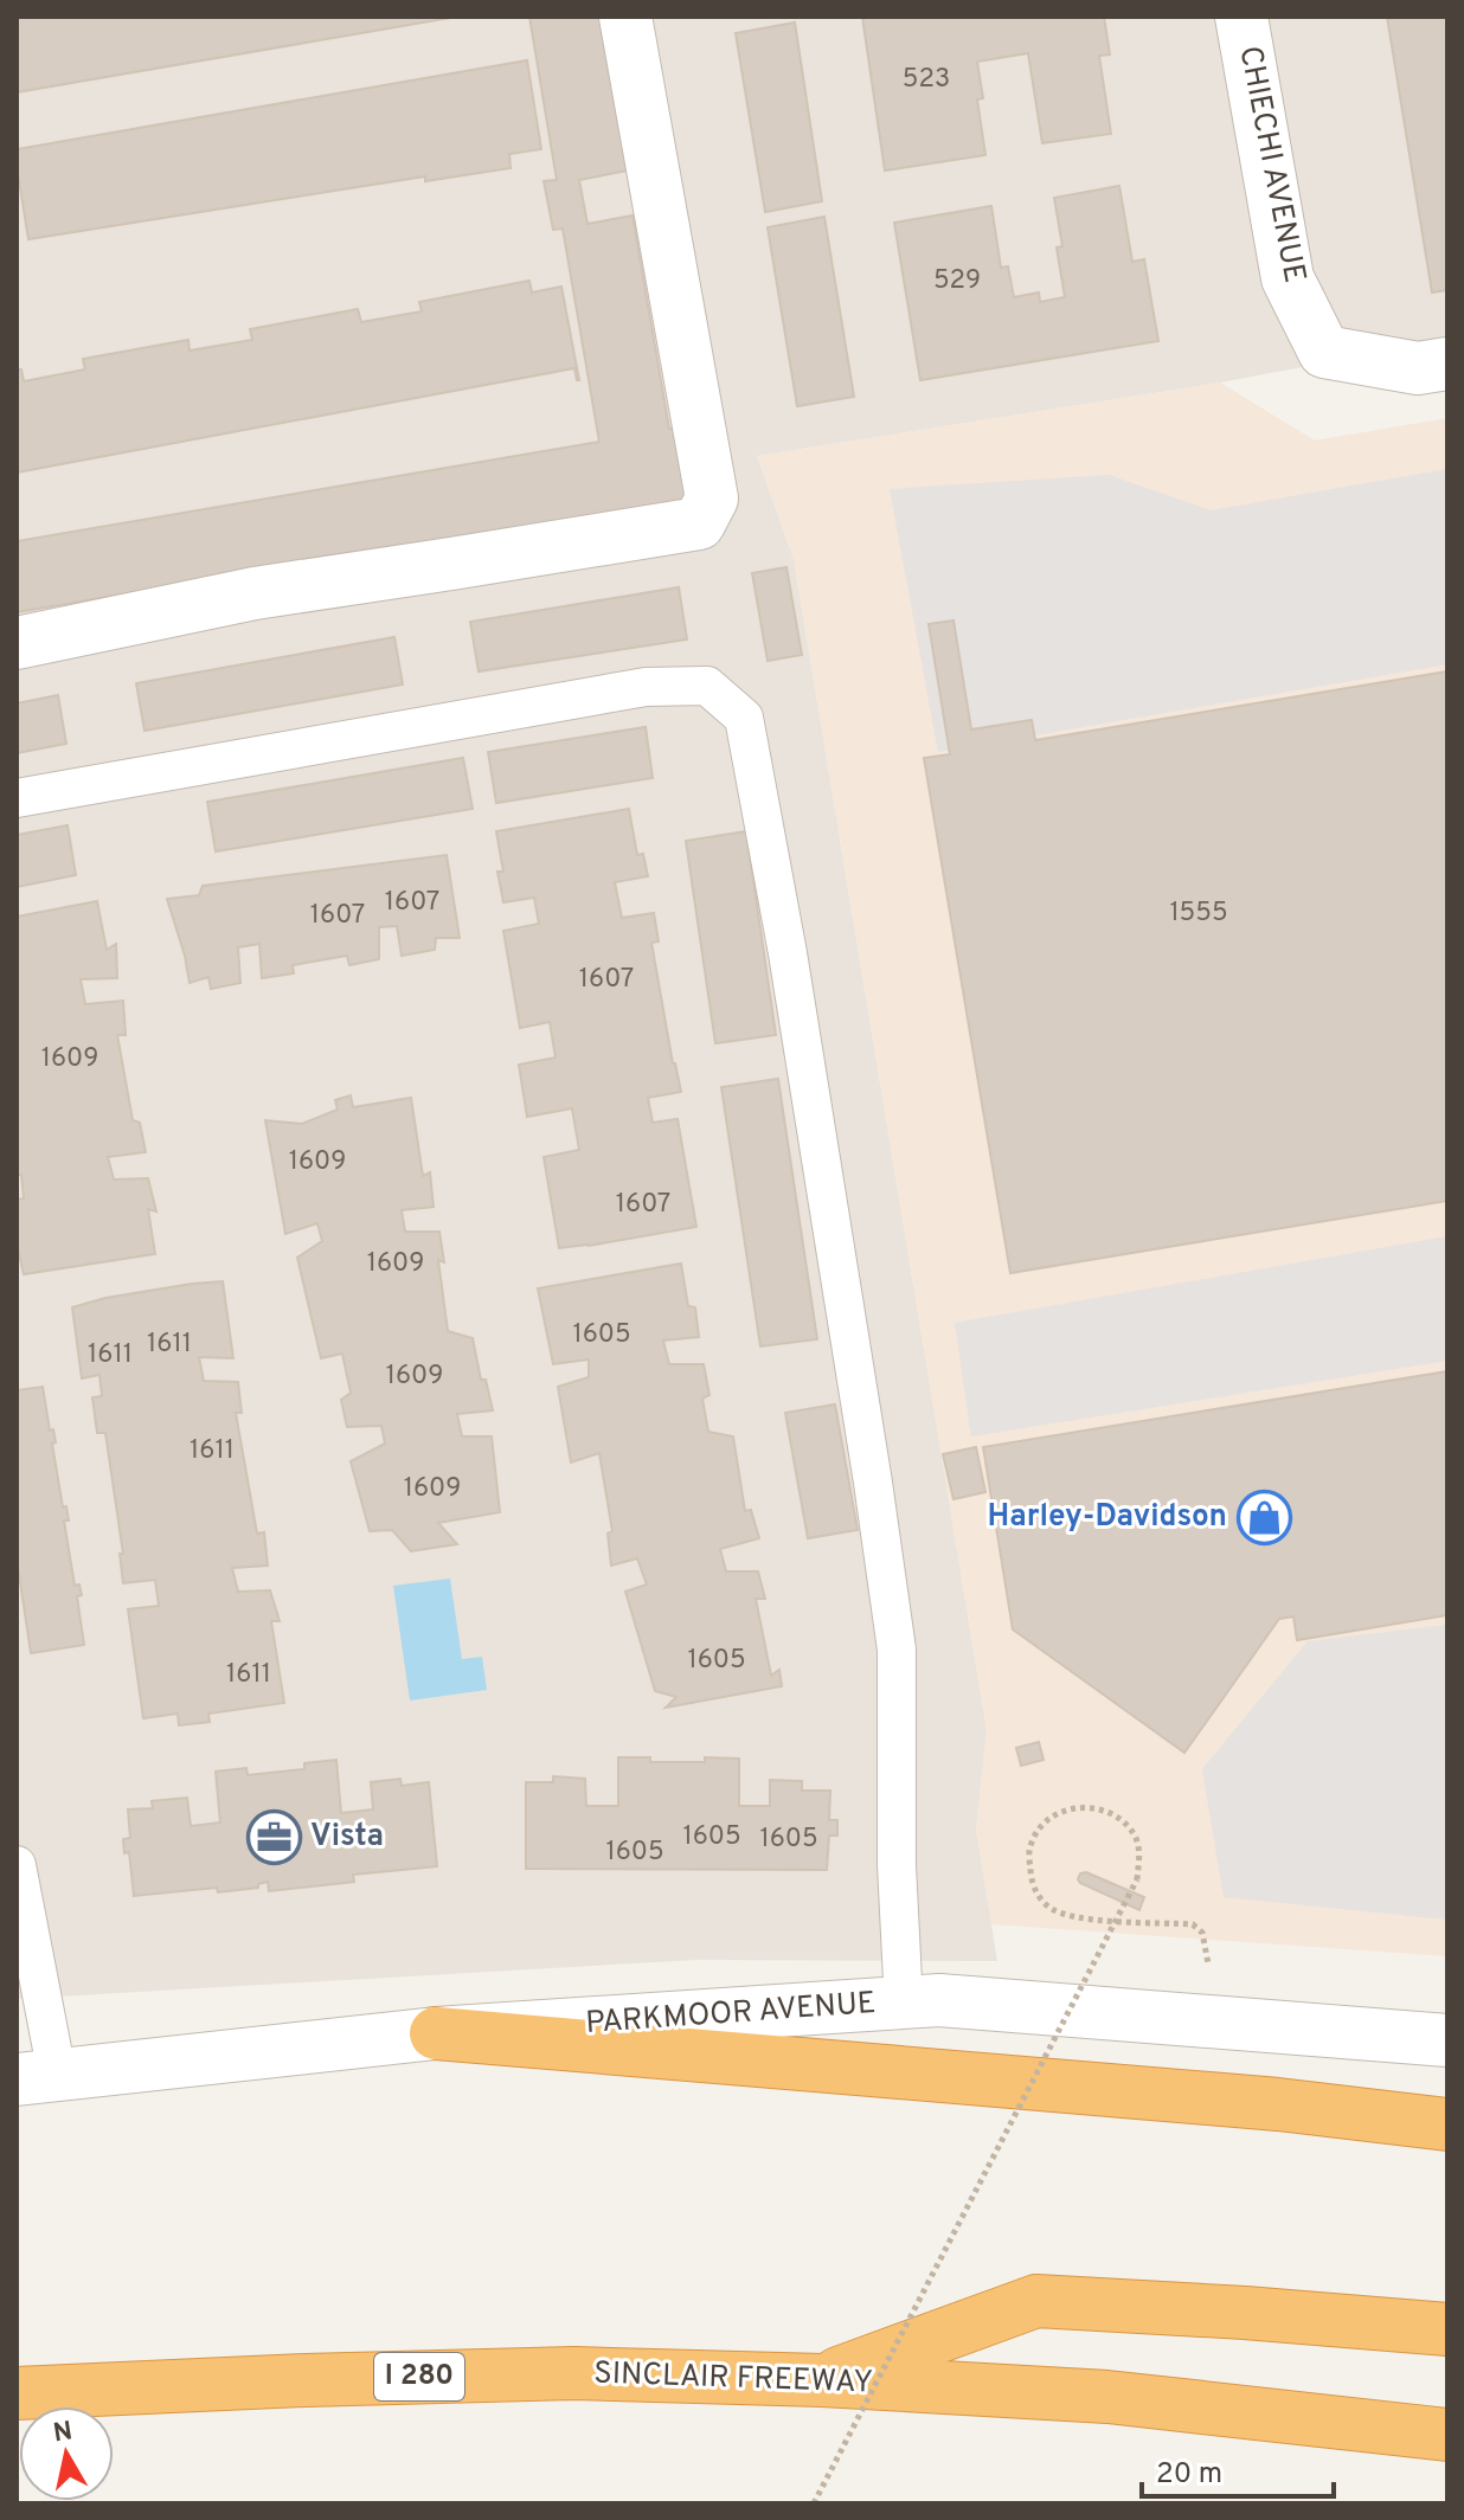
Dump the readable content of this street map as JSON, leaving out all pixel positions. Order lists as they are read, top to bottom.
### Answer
{
  "streets": {
    "highway": ["I 280", "SINCLAIR FREEWAY"],
    "street": ["CHIECHI AVENUE", "PARKMOOR AVENUE"]
  },
  "places": {
    "shop": ["Harley-Davidson"],
    "office": ["Vista"]
  },
  "house_numbers": [
    "523",
    "529",
    "1607",
    "1555",
    "1607",
    "1607",
    "1609",
    "1609",
    "1607",
    "1609",
    "1605",
    "1611",
    "1611",
    "1609",
    "1611",
    "1609",
    "1605",
    "1611",
    "1605",
    "1605",
    "1605"
  ],
  "scale_bar": "20 m",
  "north": "top"
}
